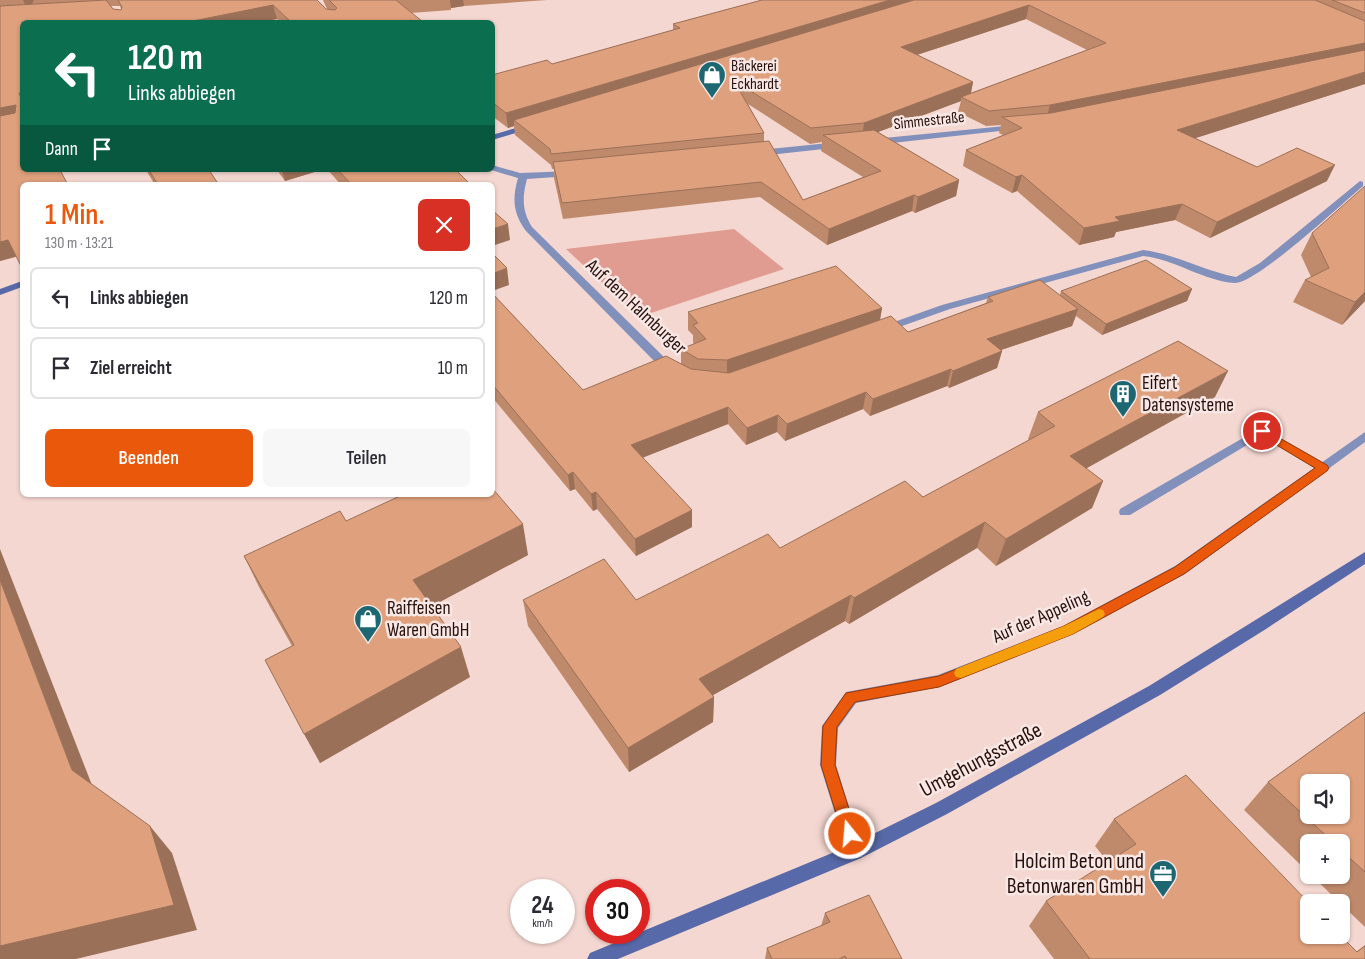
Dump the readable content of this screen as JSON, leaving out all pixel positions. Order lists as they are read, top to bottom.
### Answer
{
  "streets": {
    "main road": ["Umgehungsstraße"],
    "street": ["Simmestraße", "Auf dem Halmburger", "Auf der Appeling"]
  },
  "crossings": [
    ["Auf der Appeling", "Umgehungsstraße"]
  ],
  "places": {
    "shop": ["Bäckerei Eckhardt", "Raiffeisen Waren GmbH"],
    "building": ["Eifert Datensysteme"],
    "office": ["Holcim Beton und Betonwaren GmbH"]
  },
  "page": {
    "turn": ["120 m", "Links abbiegen"],
    "then": "Dann",
    "heading": ["1 Min.", "130 m · 13:21"],
    "list": [
      {
        "name": "Links abbiegen",
        "value": "120 m"
      },
      {
        "name": "Ziel erreicht",
        "value": "10 m"
      }
    ],
    "buttons": ["Beenden", "Teilen"],
    "map_buttons": ["+", "−"],
    "speed": "24 km/h",
    "limit": "30"
  }
}
